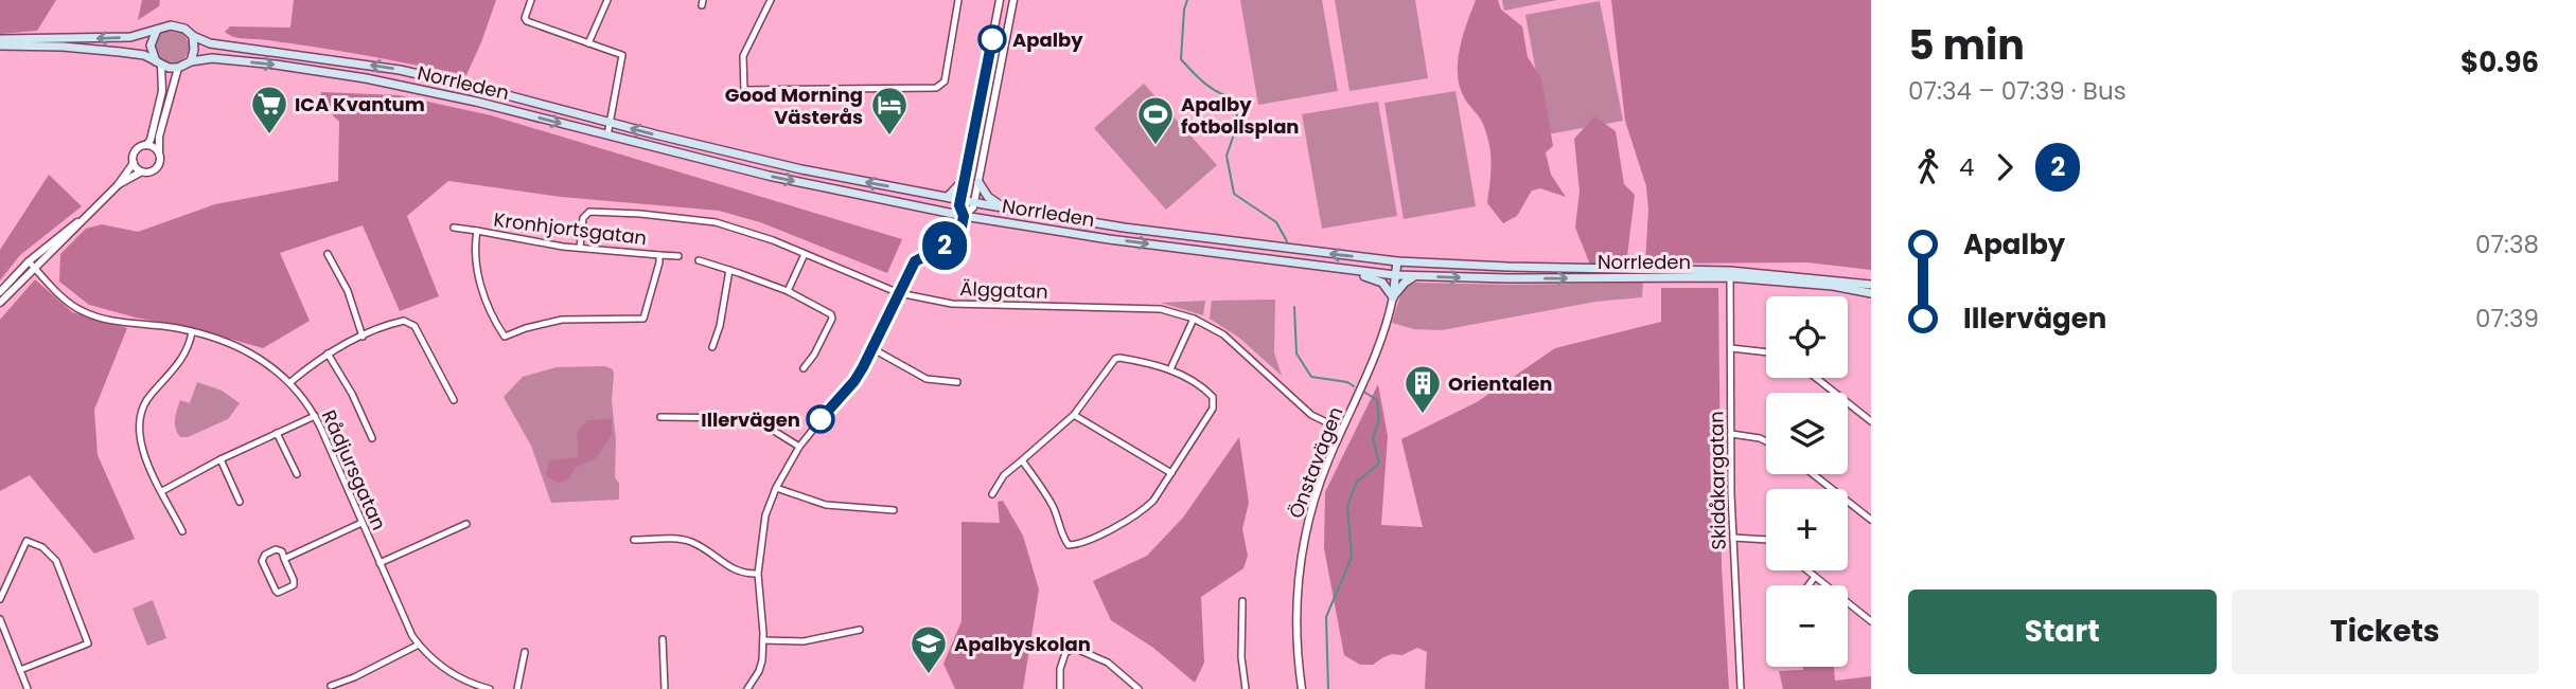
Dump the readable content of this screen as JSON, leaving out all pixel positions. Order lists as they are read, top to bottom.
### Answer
{
  "streets": {
    "main road": ["Norrleden"],
    "street": [
      "Kronhjortsgatan",
      "Älggatan",
      "Önstavägen",
      "Rådjursgatan",
      "Skidåkargatan"
    ]
  },
  "crossings": [
    ["Norrleden", "Skidåkargatan"],
    ["Kronhjortsgatan", "Älggatan"],
    ["Älggatan", "Önstavägen"]
  ],
  "places": {
    "other": ["Apalby", "Illervägen"],
    "supermarket": ["ICA Kvantum"],
    "hotel": ["Good Morning Västerås"],
    "sports": ["Apalby fotbollsplan"],
    "building": ["Orientalen"],
    "school or university": ["Apalbyskolan"]
  },
  "lines": ["bus line 2"],
  "page": {
    "on_map": "2",
    "heading": ["5 min", "07:34 – 07:39 · Bus", "$0.96"],
    "legs": ["4", "2"],
    "list": [
      {
        "name": "Apalby",
        "value": "07:38"
      },
      {
        "name": "Illervägen",
        "value": "07:39"
      }
    ],
    "map_buttons": ["+", "−"],
    "buttons": ["Start", "Tickets"]
  }
}
